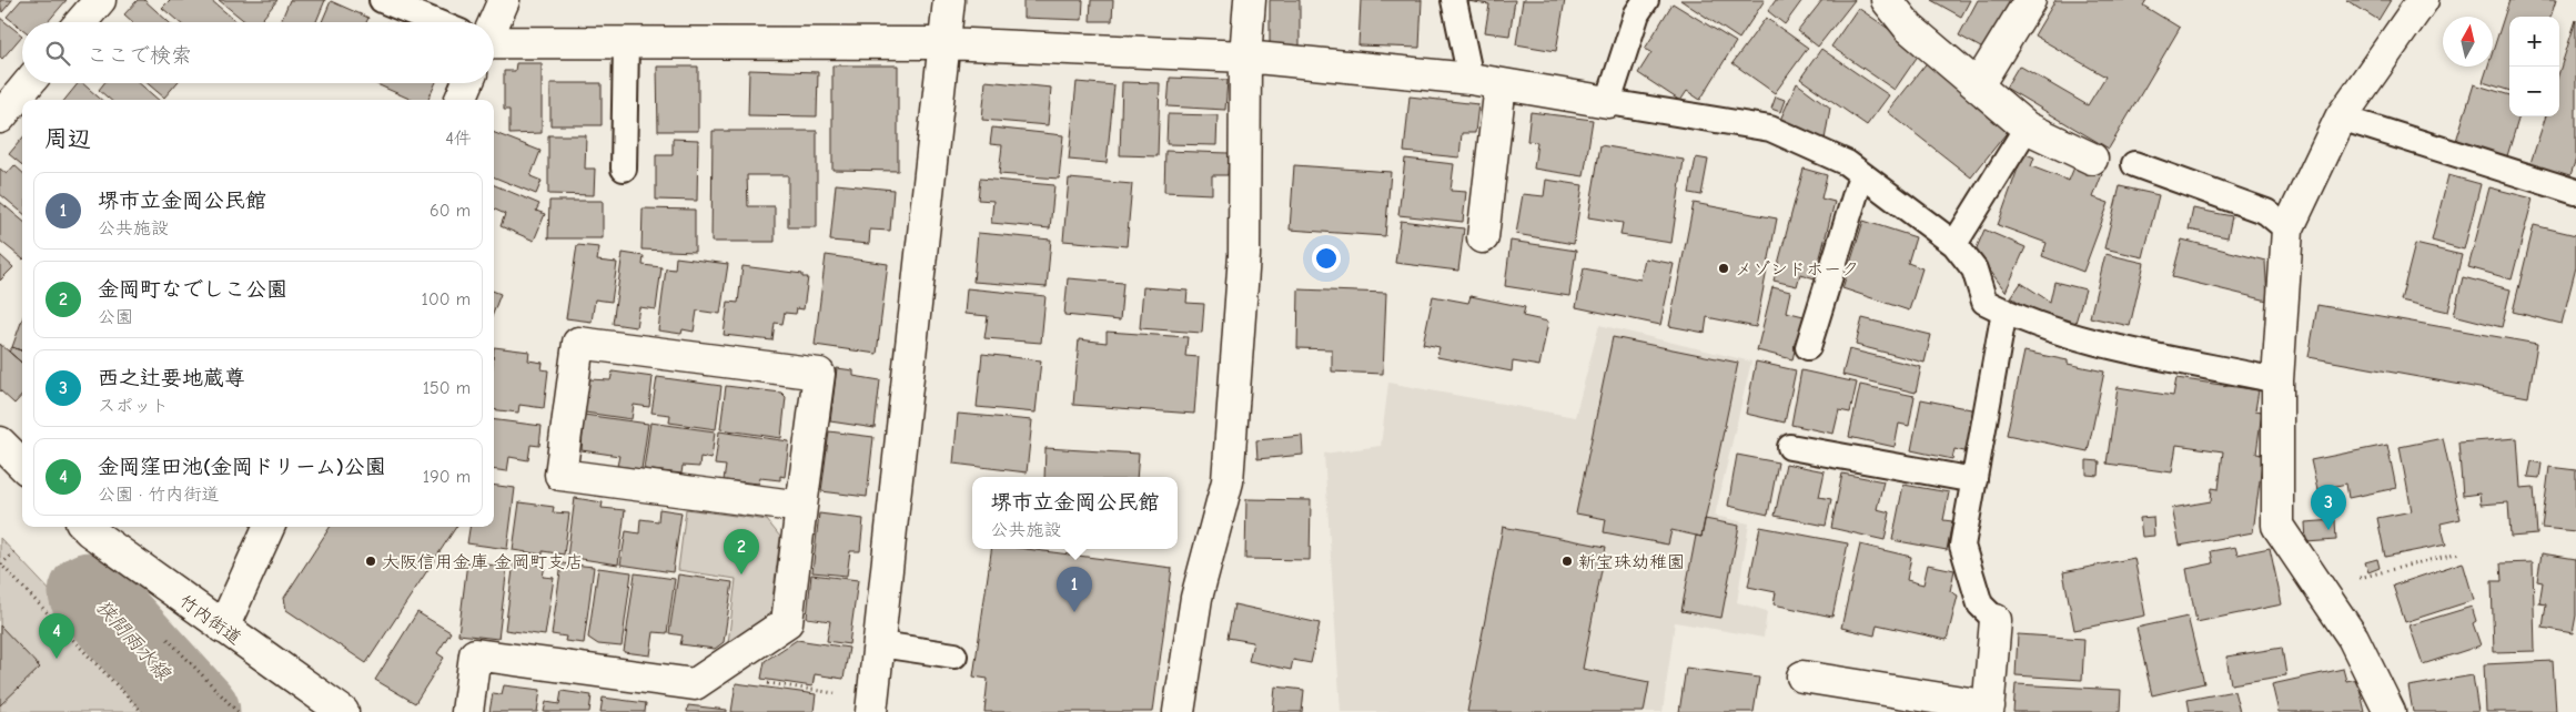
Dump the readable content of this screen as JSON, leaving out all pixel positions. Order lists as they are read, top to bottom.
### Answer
{
  "streets": {
    "street": ["竹内街道"]
  },
  "water": ["狭間雨水線"],
  "places": ["メゾンドホーク", "大阪信用金庫 金岡町支店", "新宝珠幼稚園"],
  "north": "top",
  "page": {
    "map_buttons": ["+", "−"],
    "search": "ここで検索",
    "heading": ["周辺", "4件"],
    "list": [
      {
        "mark": "1",
        "name": "堺市立金岡公民館",
        "note": "公共施設",
        "value": "60 m"
      },
      {
        "mark": "2",
        "name": "金岡町なでしこ公園",
        "note": "公園",
        "value": "100 m"
      },
      {
        "mark": "3",
        "name": "西之辻要地蔵尊",
        "note": "スポット",
        "value": "150 m"
      },
      {
        "mark": "4",
        "name": "金岡窪田池(金岡ドリーム)公園",
        "note": "公園 · 竹内街道",
        "value": "190 m"
      }
    ],
    "popup": ["堺市立金岡公民館", "公共施設"],
    "pins": [
      "3",
      "2",
      "1",
      "4"
    ]
  }
}
